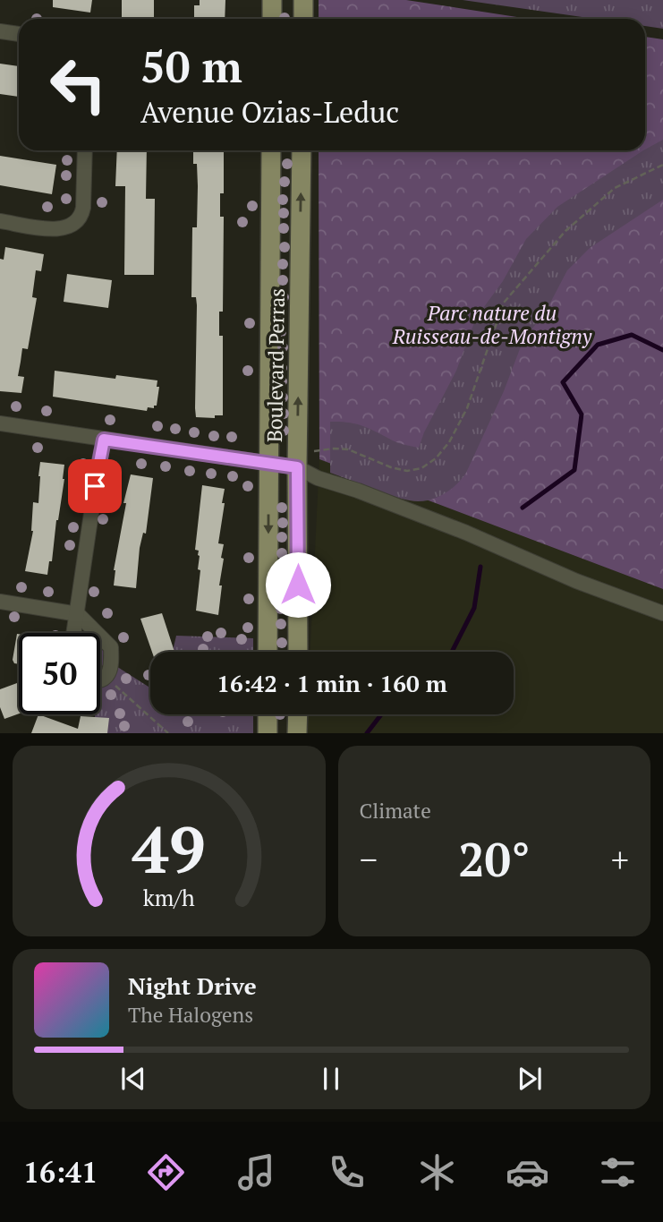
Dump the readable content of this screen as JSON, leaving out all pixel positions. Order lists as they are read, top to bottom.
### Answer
{
  "streets": {
    "main road": ["Boulevard Perras"]
  },
  "parks": ["Parc nature du Ruisseau-de-Montigny"],
  "page": {
    "turn": ["50 m", "Avenue Ozias-Leduc"],
    "limit": "50",
    "trip": "16:42 · 1 min · 160 m",
    "tile": "Climate",
    "heat": ["−", "20°", "+"],
    "song": ["Night Drive", "The Halogens"],
    "tabs": "16:41",
    "gauge": ["49", "km/h"]
  }
}
